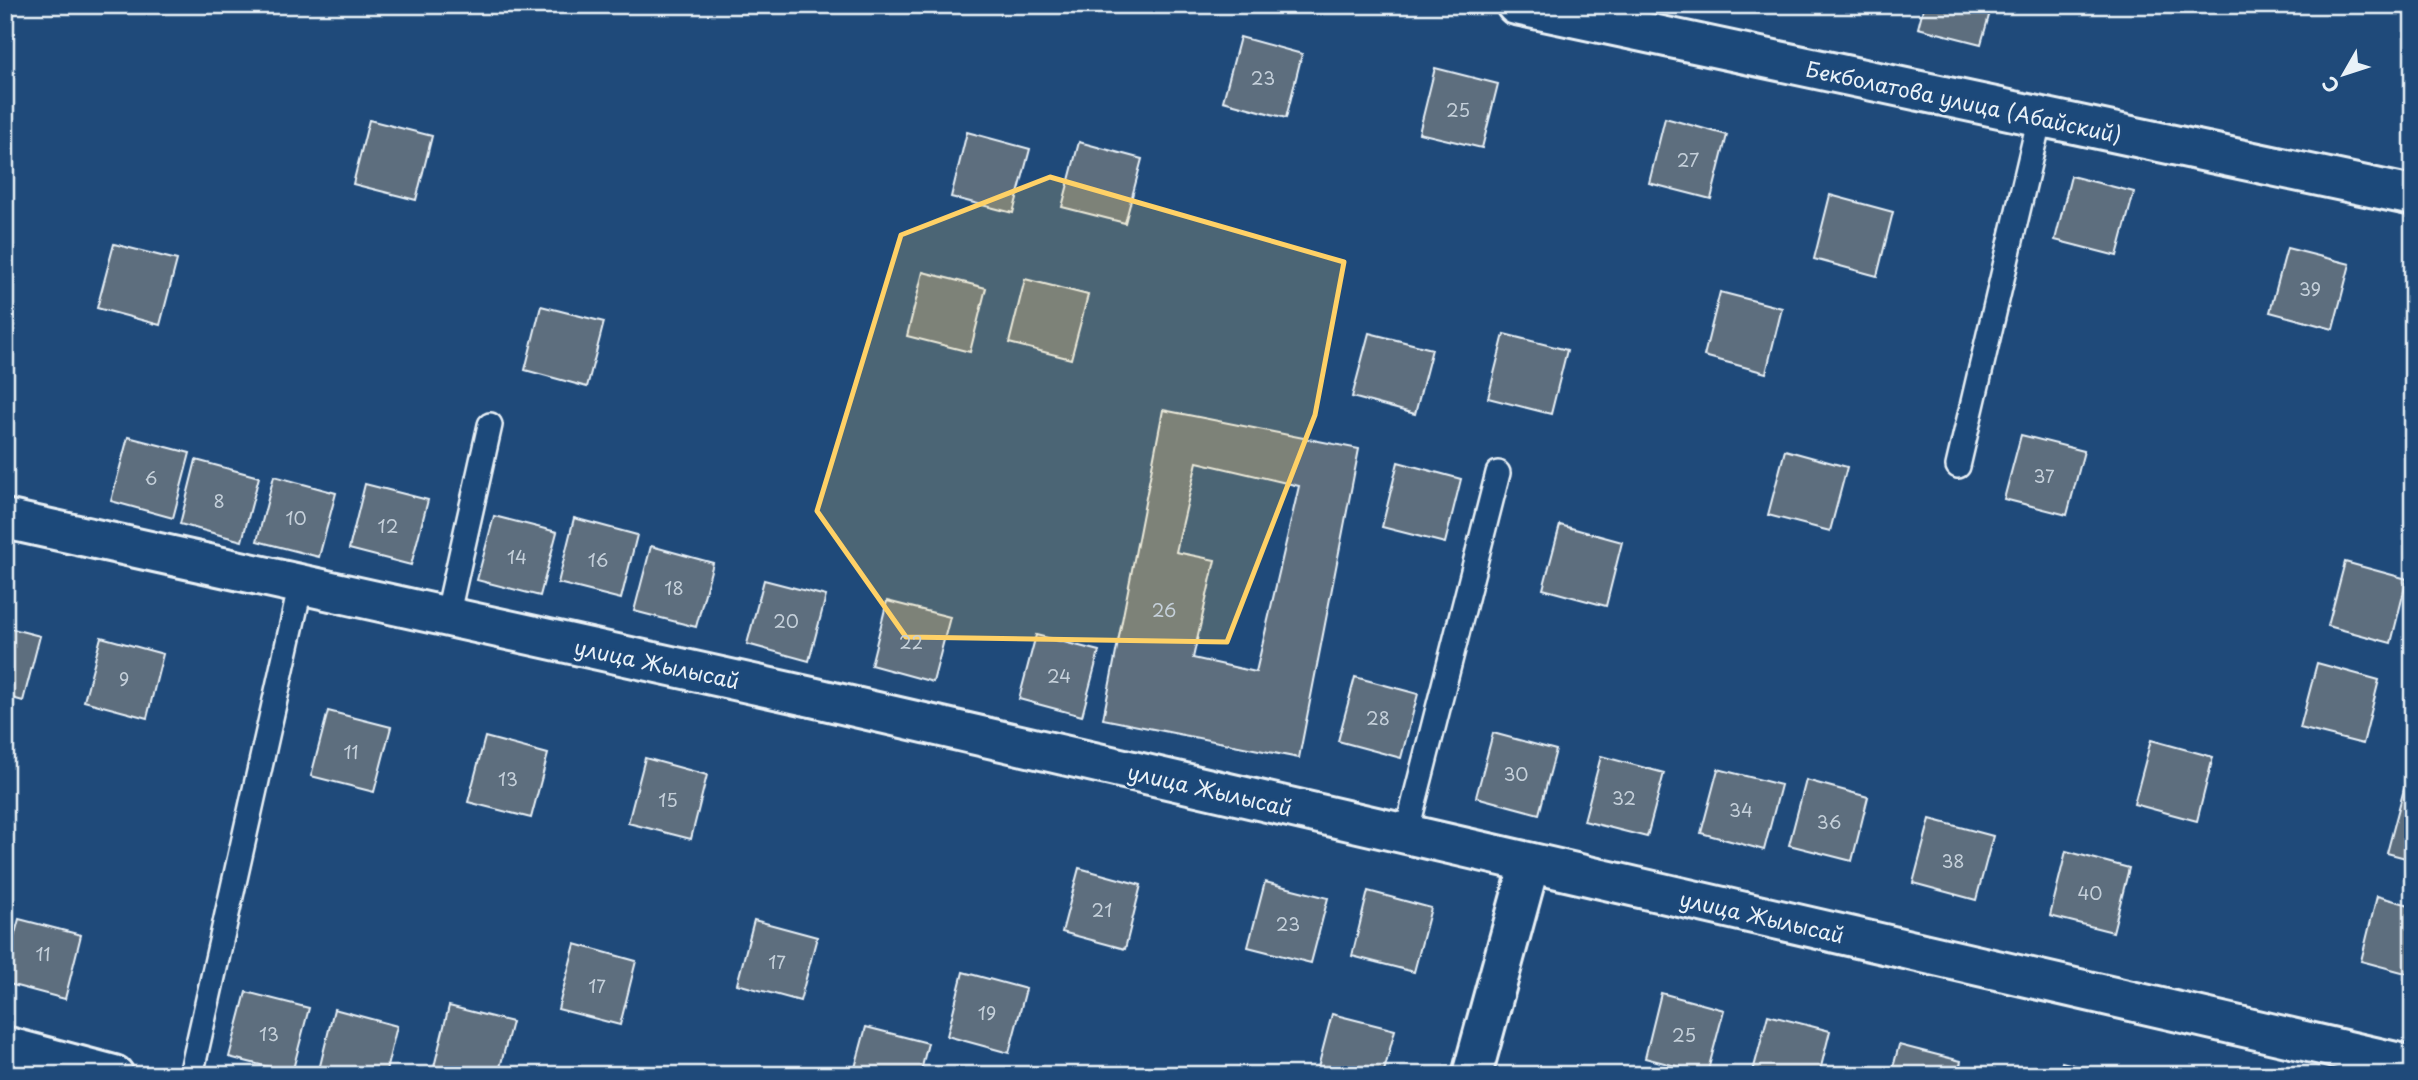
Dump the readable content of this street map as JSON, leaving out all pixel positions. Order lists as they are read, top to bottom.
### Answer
{
  "streets": {
    "street": ["Бекболатова улица (Абайский)", "улица Жылысай"]
  },
  "house_numbers": [
    "23",
    "25",
    "27",
    "39",
    "37",
    "6",
    "8",
    "10",
    "12",
    "14",
    "16",
    "18",
    "26",
    "20",
    "22",
    "24",
    "9",
    "28",
    "11",
    "30",
    "13",
    "32",
    "15",
    "34",
    "36",
    "38",
    "40",
    "21",
    "23",
    "11",
    "17",
    "17",
    "19",
    "13",
    "25"
  ],
  "north": "bottom left"
}
